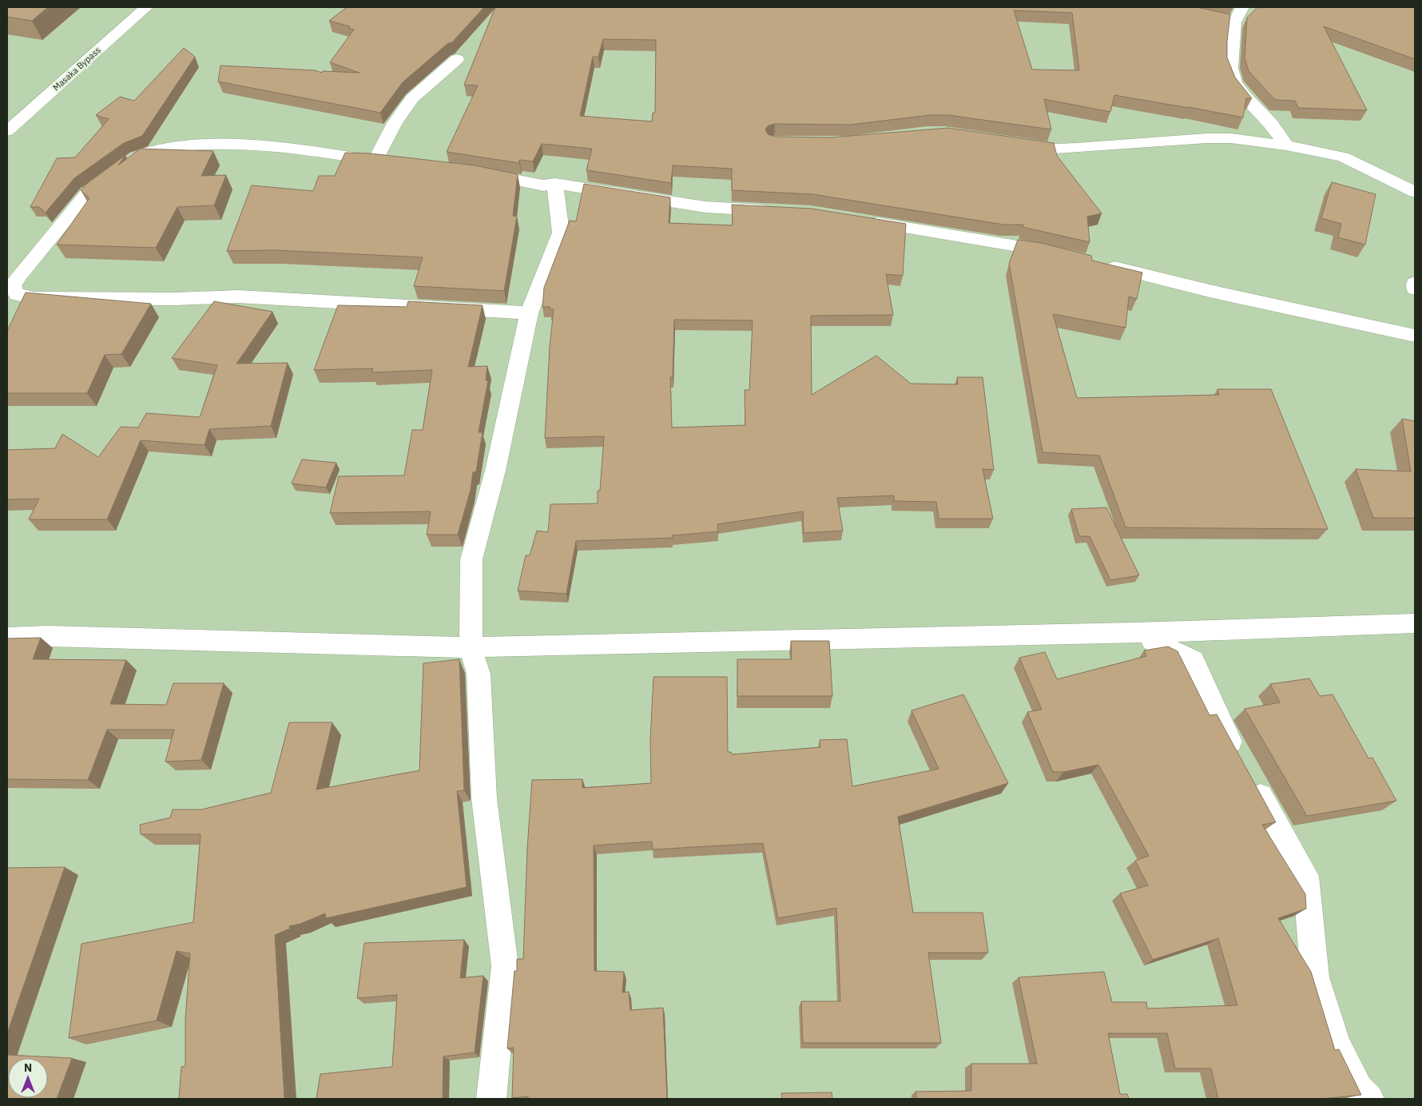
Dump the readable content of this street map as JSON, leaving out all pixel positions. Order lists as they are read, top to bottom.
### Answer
{
  "streets": {
    "main road": ["Masaka Bypass"]
  },
  "north": "top"
}
